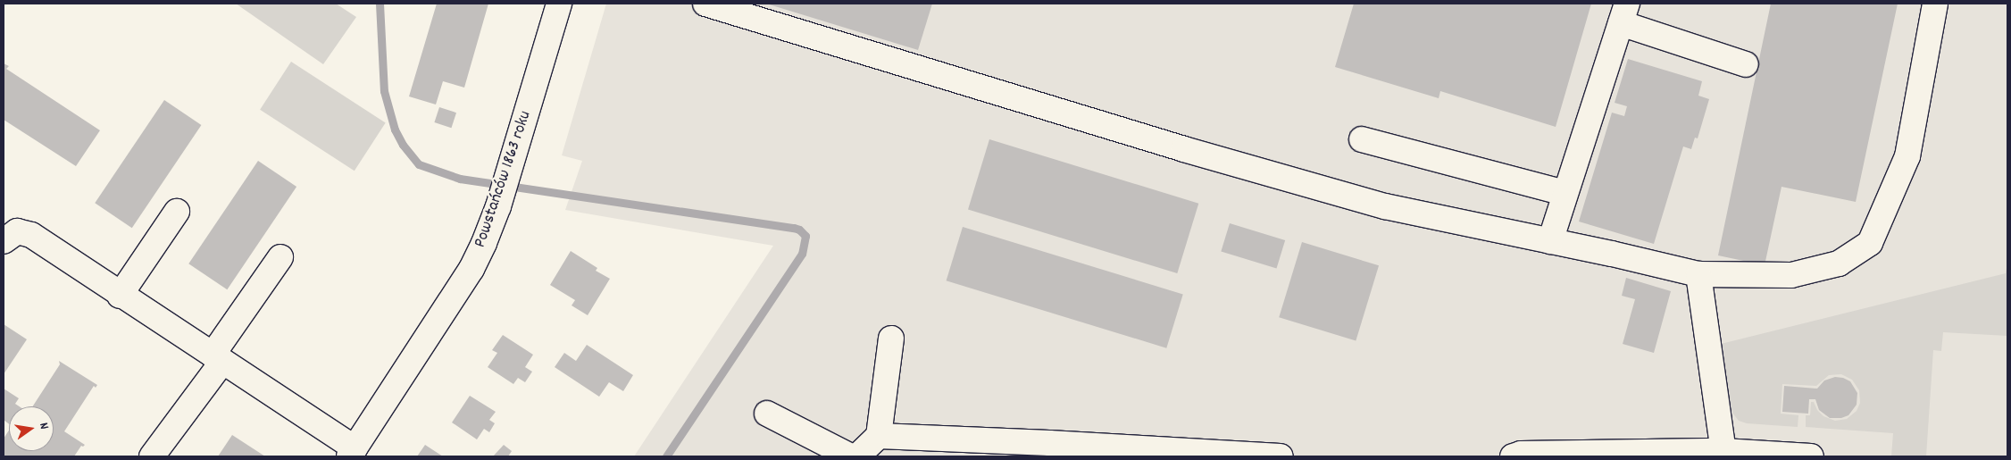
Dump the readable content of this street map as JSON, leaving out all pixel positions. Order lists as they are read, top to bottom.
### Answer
{
  "streets": {
    "street": ["Powstańców 1863 roku"]
  },
  "north": "right"
}
